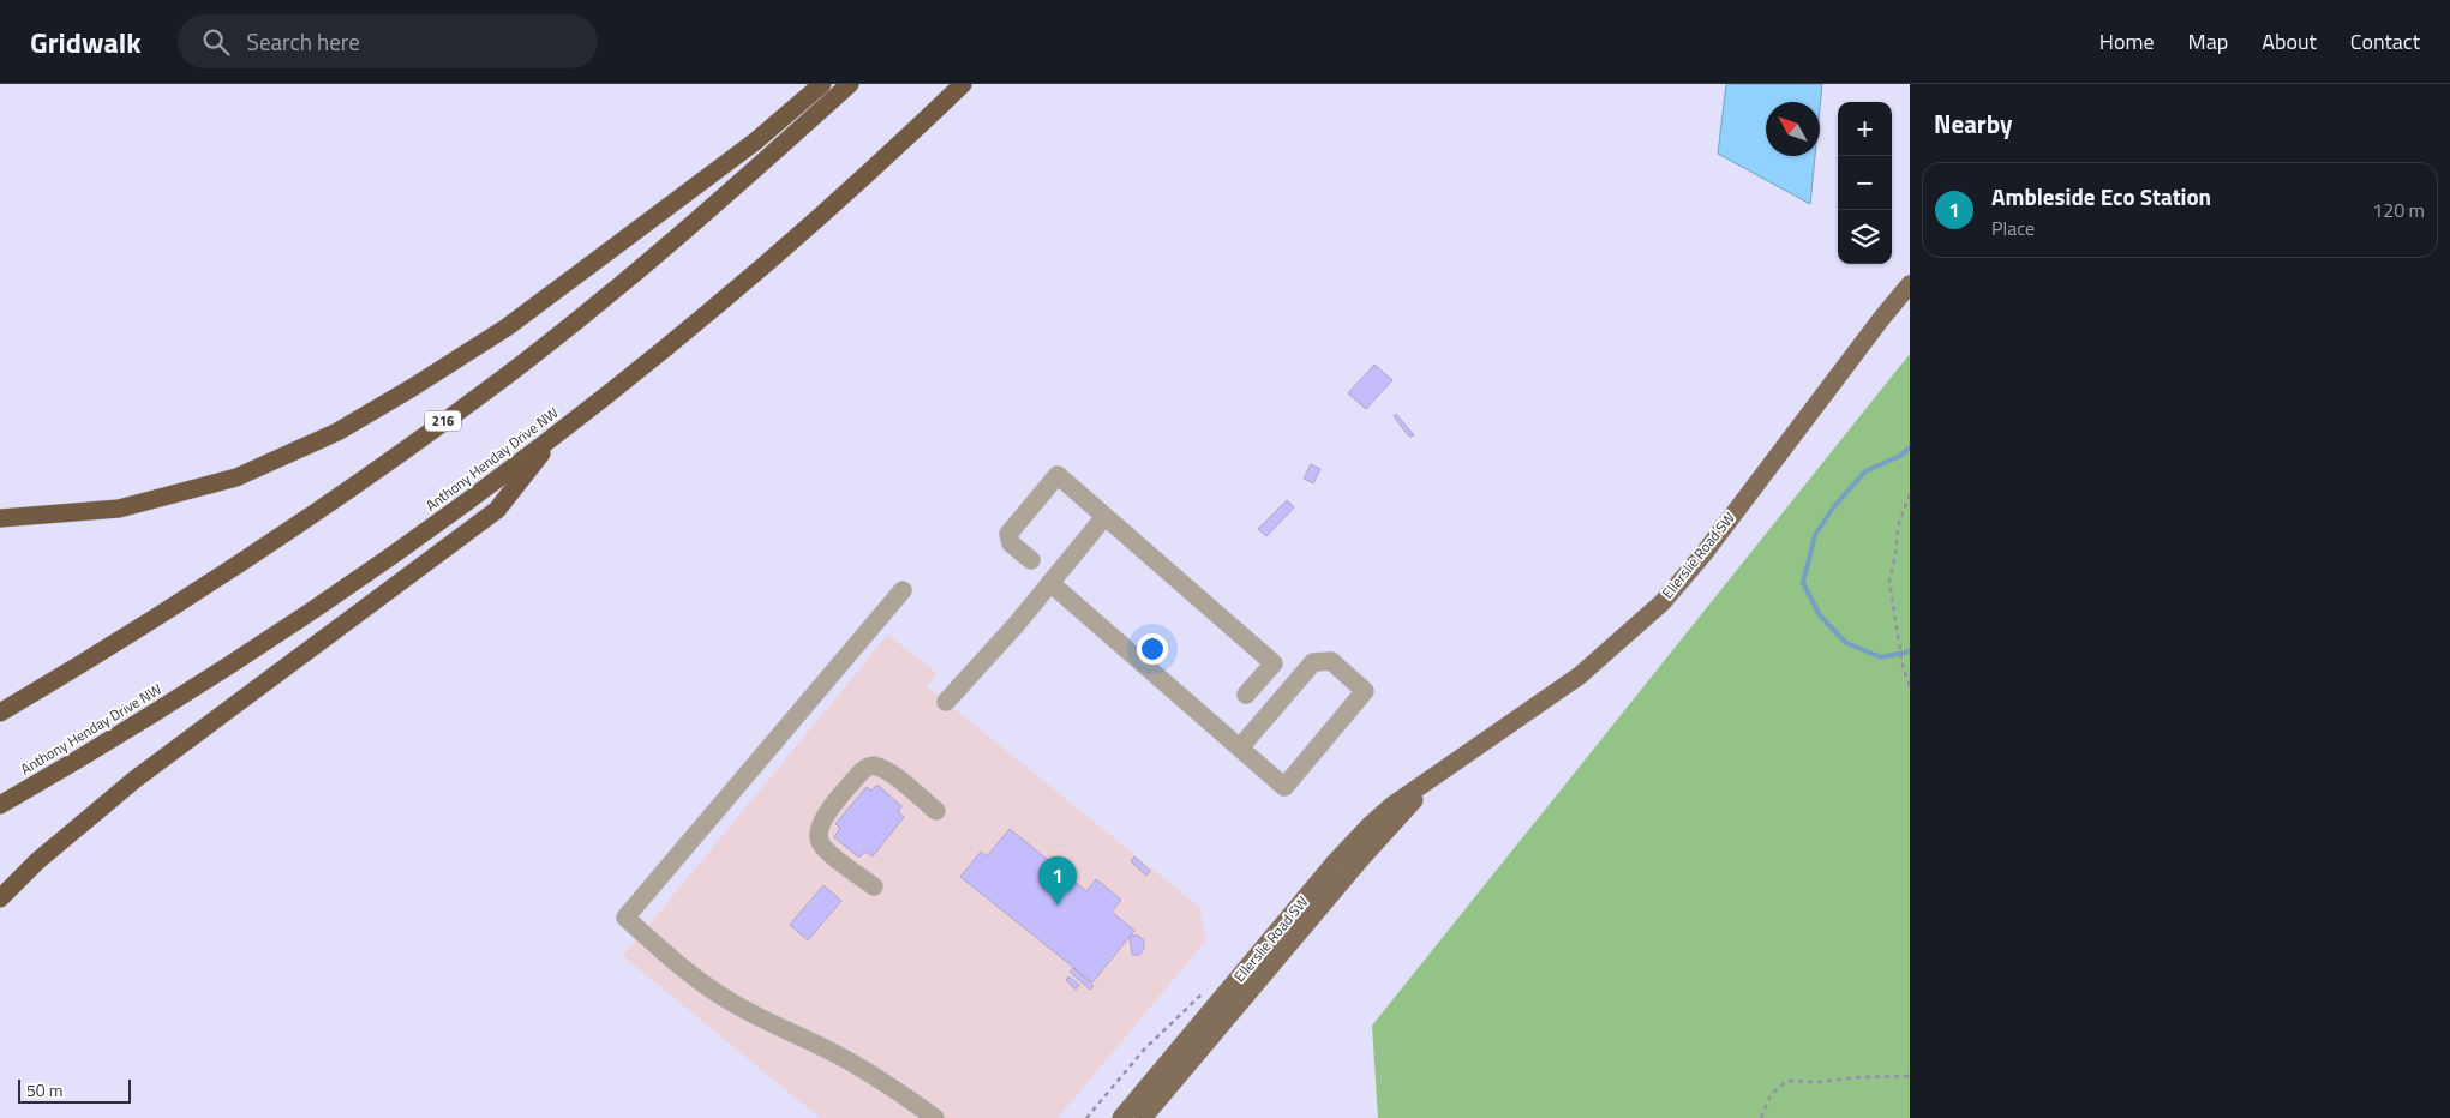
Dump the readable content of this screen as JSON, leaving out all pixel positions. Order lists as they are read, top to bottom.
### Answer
{
  "streets": {
    "highway": ["216", "Anthony Henday Drive NW"],
    "main road": ["Ellerslie Road SW"]
  },
  "scale_bar": "50 m",
  "north": "top left",
  "page": {
    "header": "Gridwalk",
    "search": "Search here",
    "nav": [
      "Home",
      "Map",
      "About",
      "Contact"
    ],
    "heading": "Nearby",
    "map_buttons": ["+", "−"],
    "list": [
      {
        "mark": "1",
        "name": "Ambleside Eco Station",
        "note": "Place",
        "value": "120 m"
      }
    ],
    "pins": "1",
    "scale": "50 m"
  }
}
